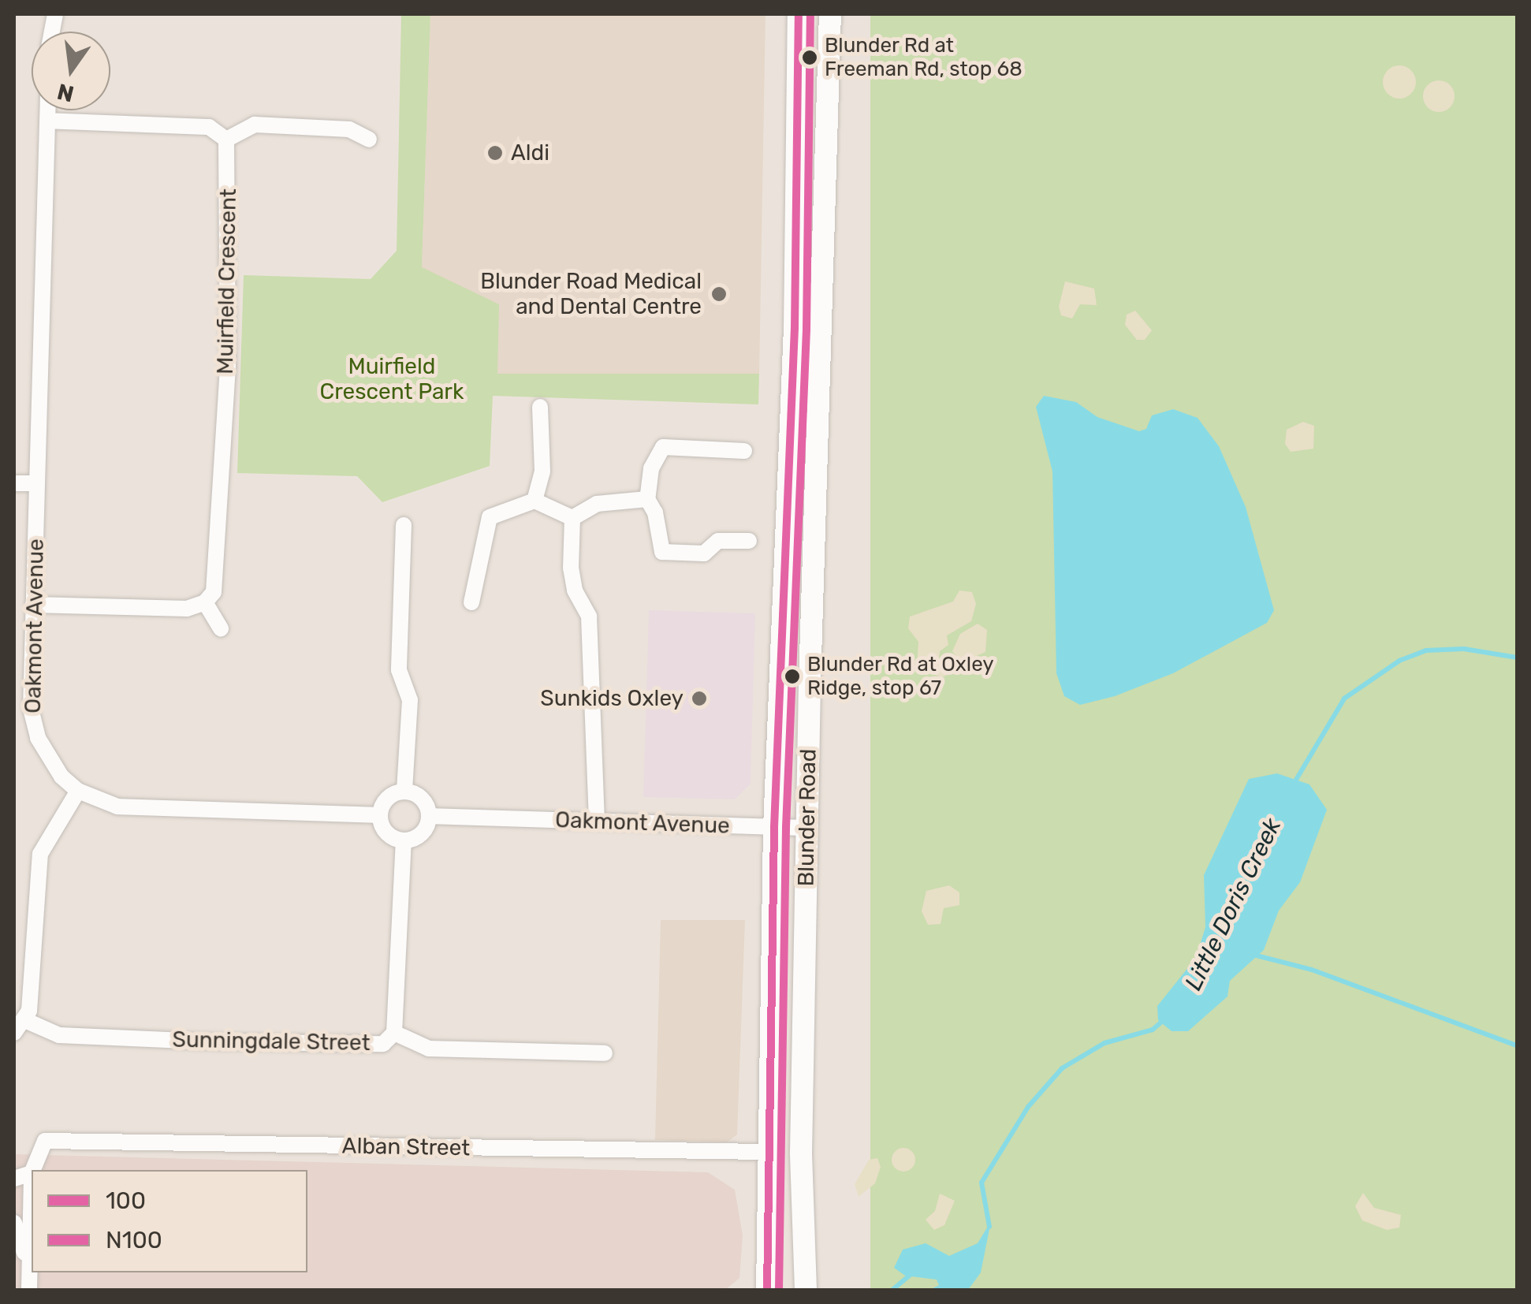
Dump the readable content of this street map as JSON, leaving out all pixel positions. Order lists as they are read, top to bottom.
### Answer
{
  "streets": {
    "main road": ["Blunder Road"],
    "street": [
      "Muirfield Crescent",
      "Oakmont Avenue",
      "Sunningdale Street",
      "Alban Street"
    ]
  },
  "crossings": [
    ["Oakmont Avenue", "Blunder Road"],
    ["Blunder Road", "Alban Street"]
  ],
  "water": ["Little Doris Creek"],
  "parks": ["Muirfield Crescent Park"],
  "places": [
    "Blunder Rd at Freeman Rd, stop 68",
    "Aldi",
    "Blunder Road Medical and Dental Centre",
    "Blunder Rd at Oxley Ridge, stop 67",
    "Sunkids Oxley"
  ],
  "lines": ["transit line 100", "transit line N100"],
  "legend": ["100", "N100"],
  "north": "bottom"
}
